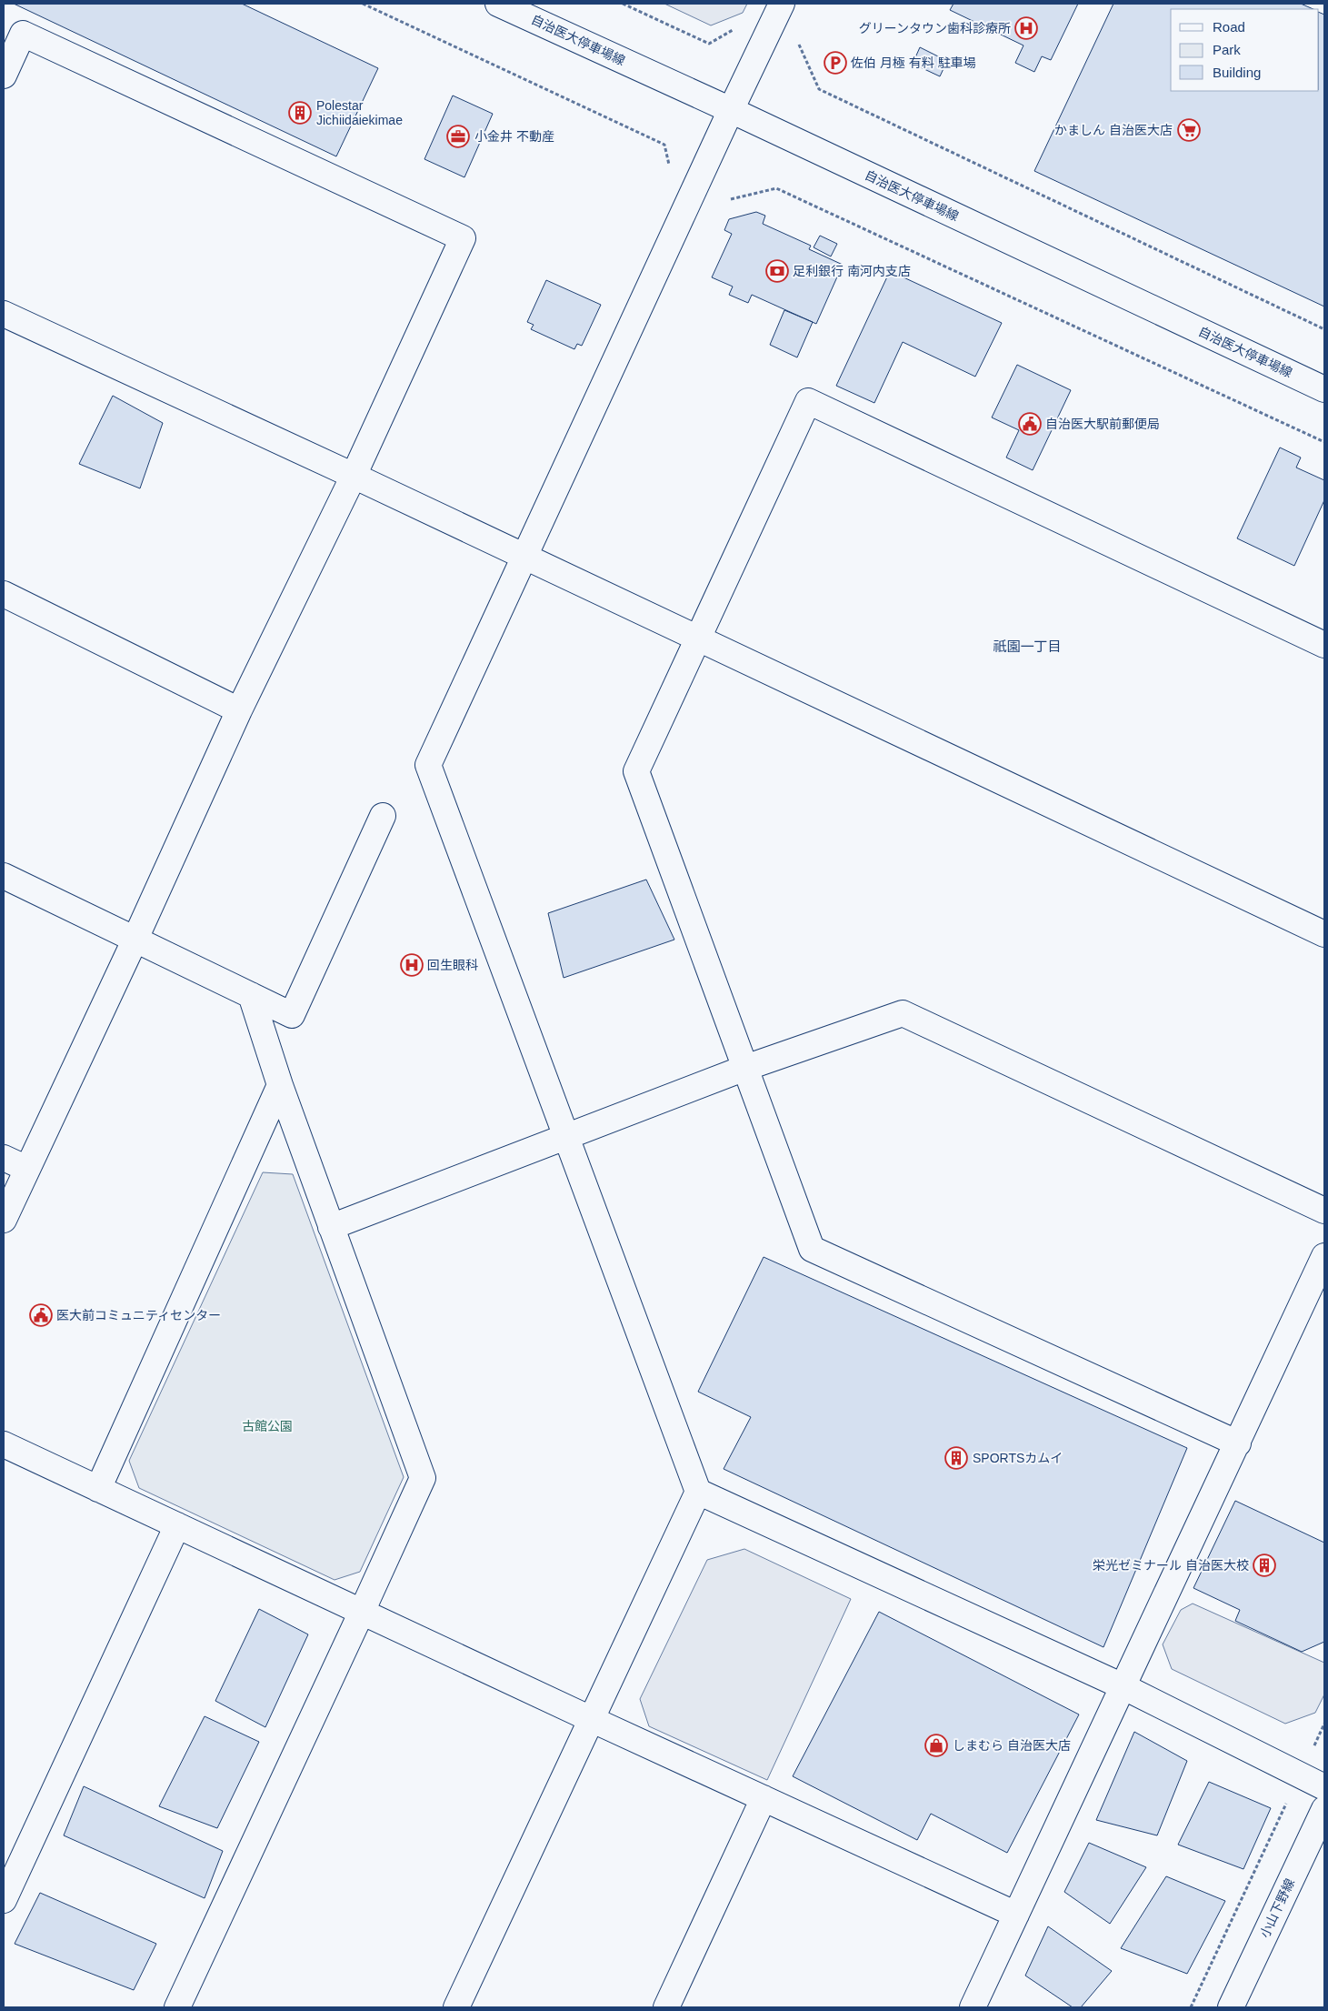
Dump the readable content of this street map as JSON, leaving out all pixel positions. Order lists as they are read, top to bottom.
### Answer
{
  "streets": {
    "street": ["自治医大停車場線", "小山下野線"]
  },
  "districts": ["祇園一丁目"],
  "parks": ["古館公園"],
  "places": {
    "hospital": ["グリーンタウン歯科診療所", "回生眼科"],
    "parking": ["佐伯 月極 有料 駐車場"],
    "building": ["Polestar Jichiidaiekimae", "SPORTSカムイ", "栄光ゼミナール 自治医大校"],
    "supermarket": ["かましん 自治医大店"],
    "office": ["小金井 不動産"],
    "bank": ["足利銀行 南河内支店"],
    "public building": ["自治医大駅前郵便局", "医大前コミュニティセンター"],
    "shop": ["しまむら 自治医大店"]
  },
  "legend": ["Road", "Park", "Building"]
}
